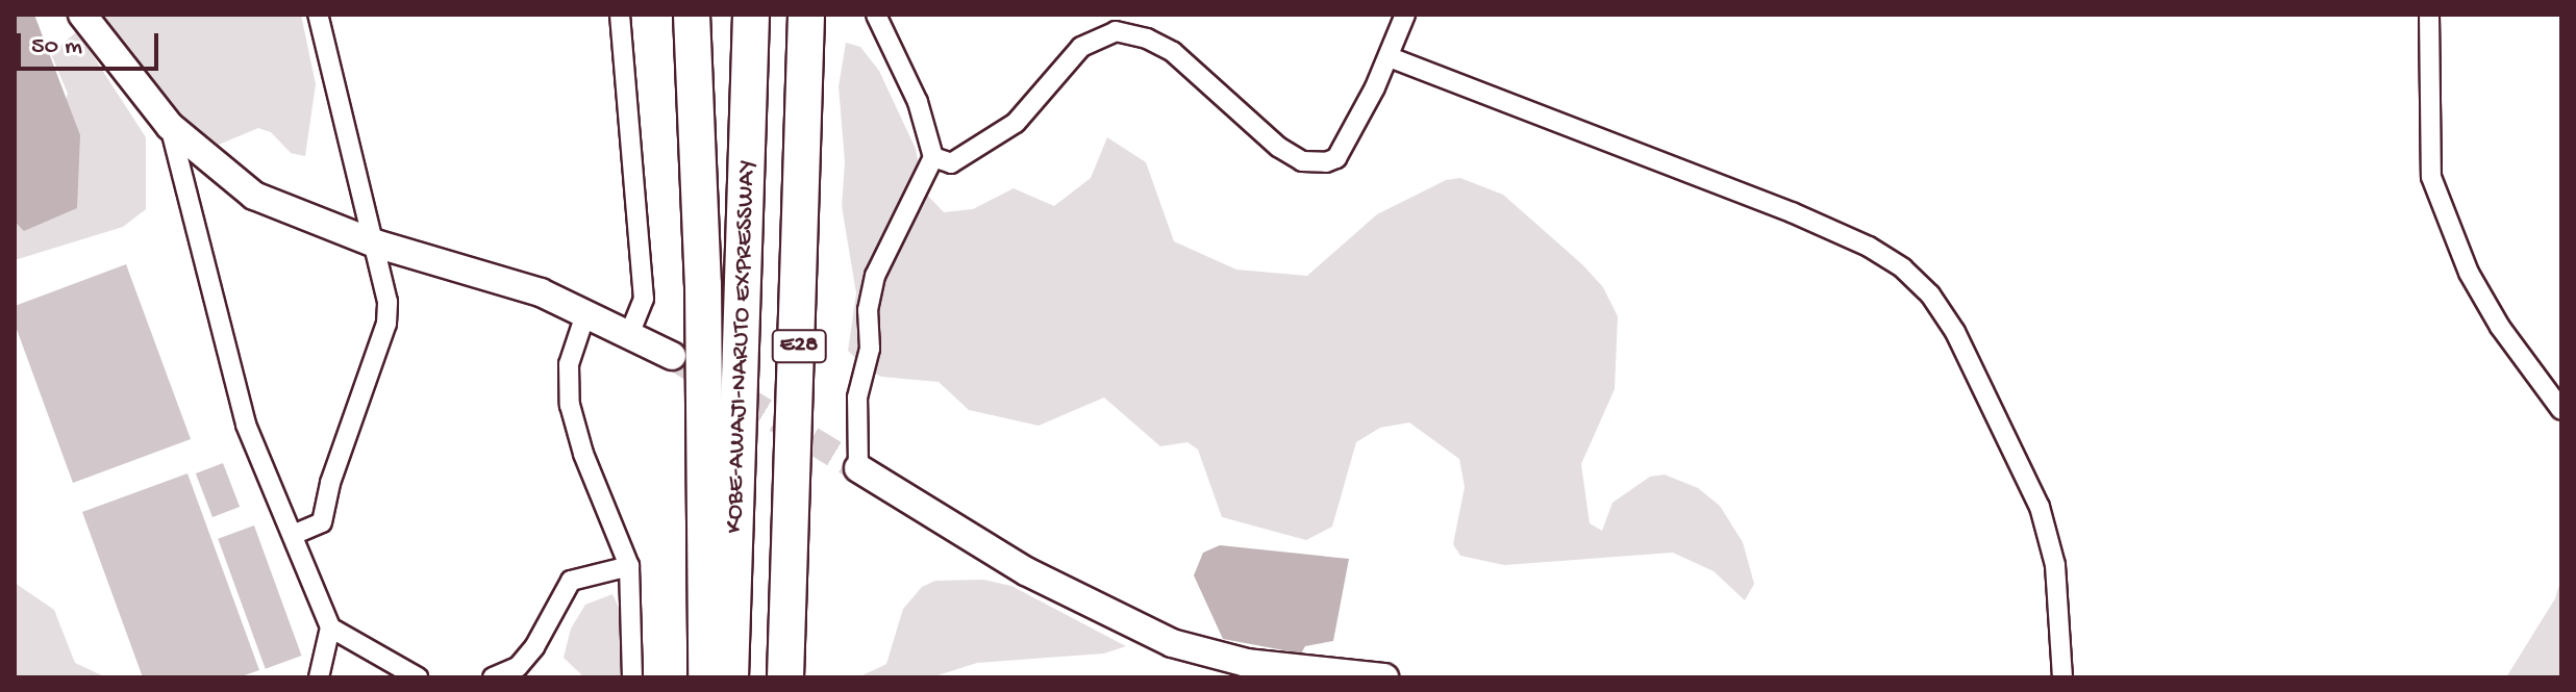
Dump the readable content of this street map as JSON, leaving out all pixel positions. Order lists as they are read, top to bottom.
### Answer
{
  "streets": {
    "highway": ["KOBE-AWAJI-NARUTO EXPRESSWAY", "E28"]
  },
  "scale_bar": "50 m"
}
